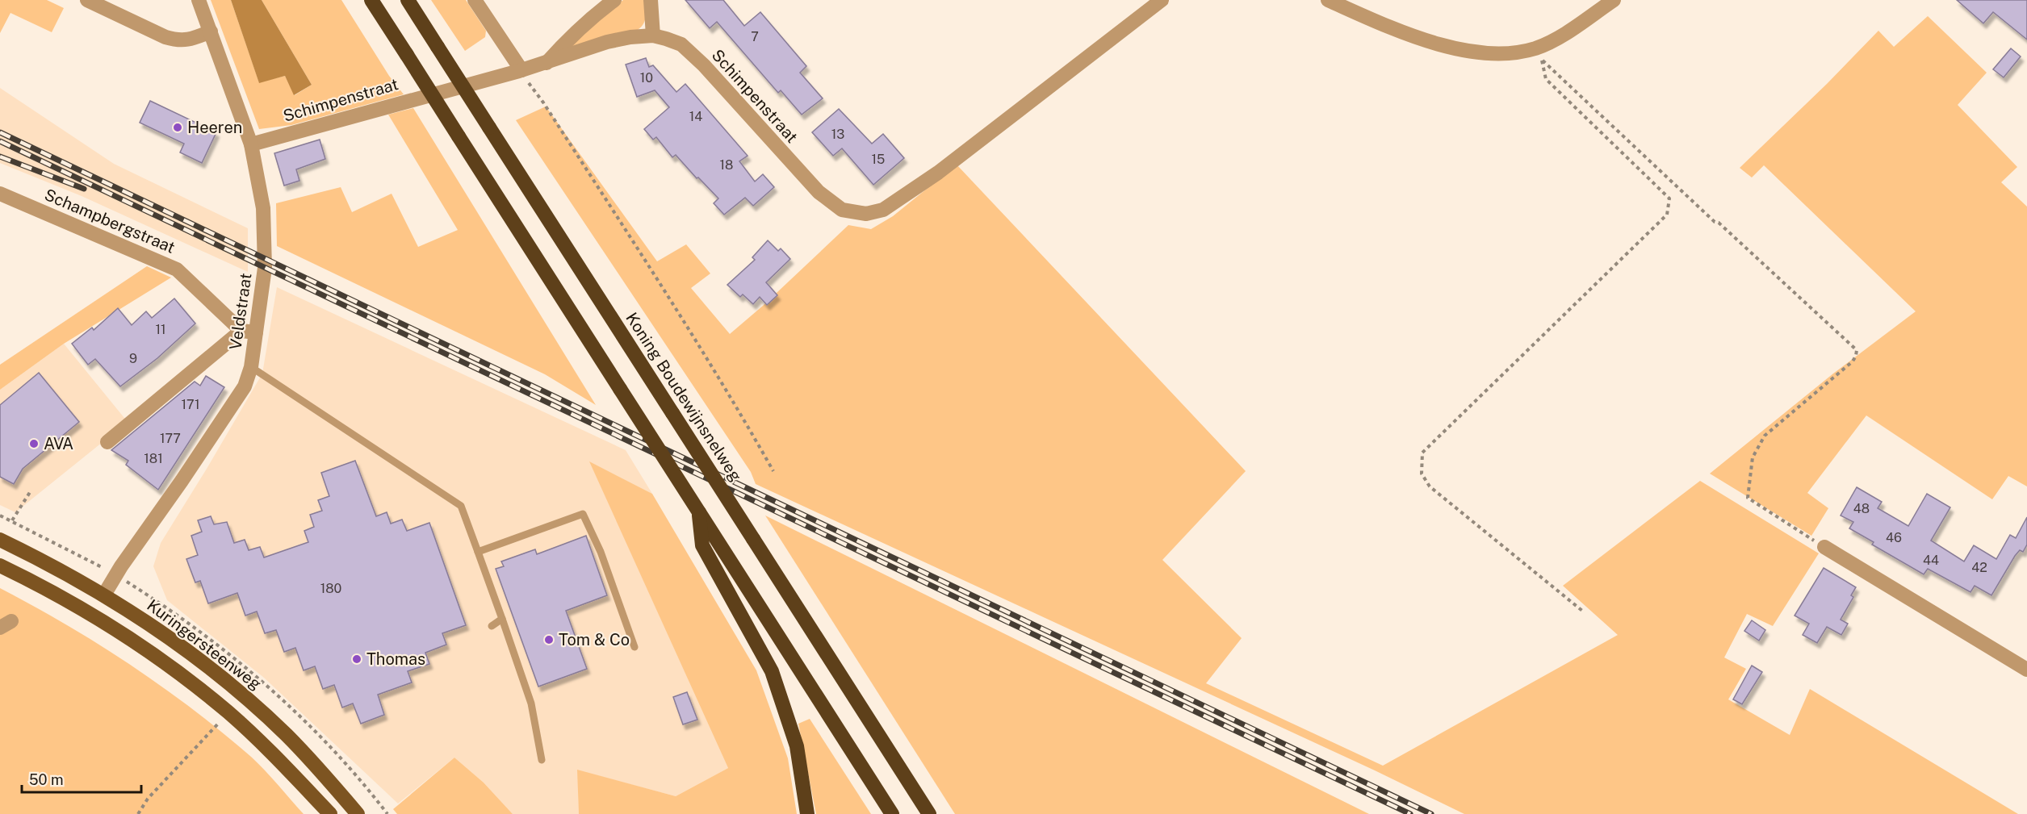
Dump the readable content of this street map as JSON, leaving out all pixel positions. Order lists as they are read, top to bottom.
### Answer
{
  "streets": {
    "highway": ["Koning Boudewijnsnelweg"],
    "main road": ["Kuringersteenweg"],
    "street": ["Schimpenstraat", "Schampbergstraat", "Veldstraat"]
  },
  "crossings": [
    ["Schimpenstraat", "Veldstraat"],
    ["Schampbergstraat", "Veldstraat"],
    ["Veldstraat", "Kuringersteenweg"]
  ],
  "places": [
    "Heeren",
    "AVA",
    "Tom & Co",
    "Thomas"
  ],
  "house_numbers": [
    "7",
    "10",
    "14",
    "13",
    "15",
    "18",
    "11",
    "9",
    "171",
    "177",
    "181",
    "48",
    "46",
    "44",
    "42",
    "180"
  ],
  "scale_bar": "50 m"
}
